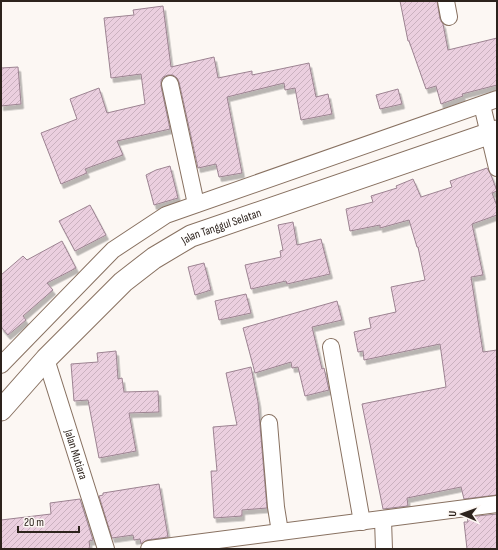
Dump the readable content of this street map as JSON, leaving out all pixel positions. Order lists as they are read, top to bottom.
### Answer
{
  "streets": {
    "street": ["Jalan Tanggul Selatan", "Jalan Mutiara"]
  },
  "crossings": [
    ["Jalan Tanggul Selatan", "Jalan Mutiara"]
  ],
  "scale_bar": "20 m",
  "north": "left"
}
